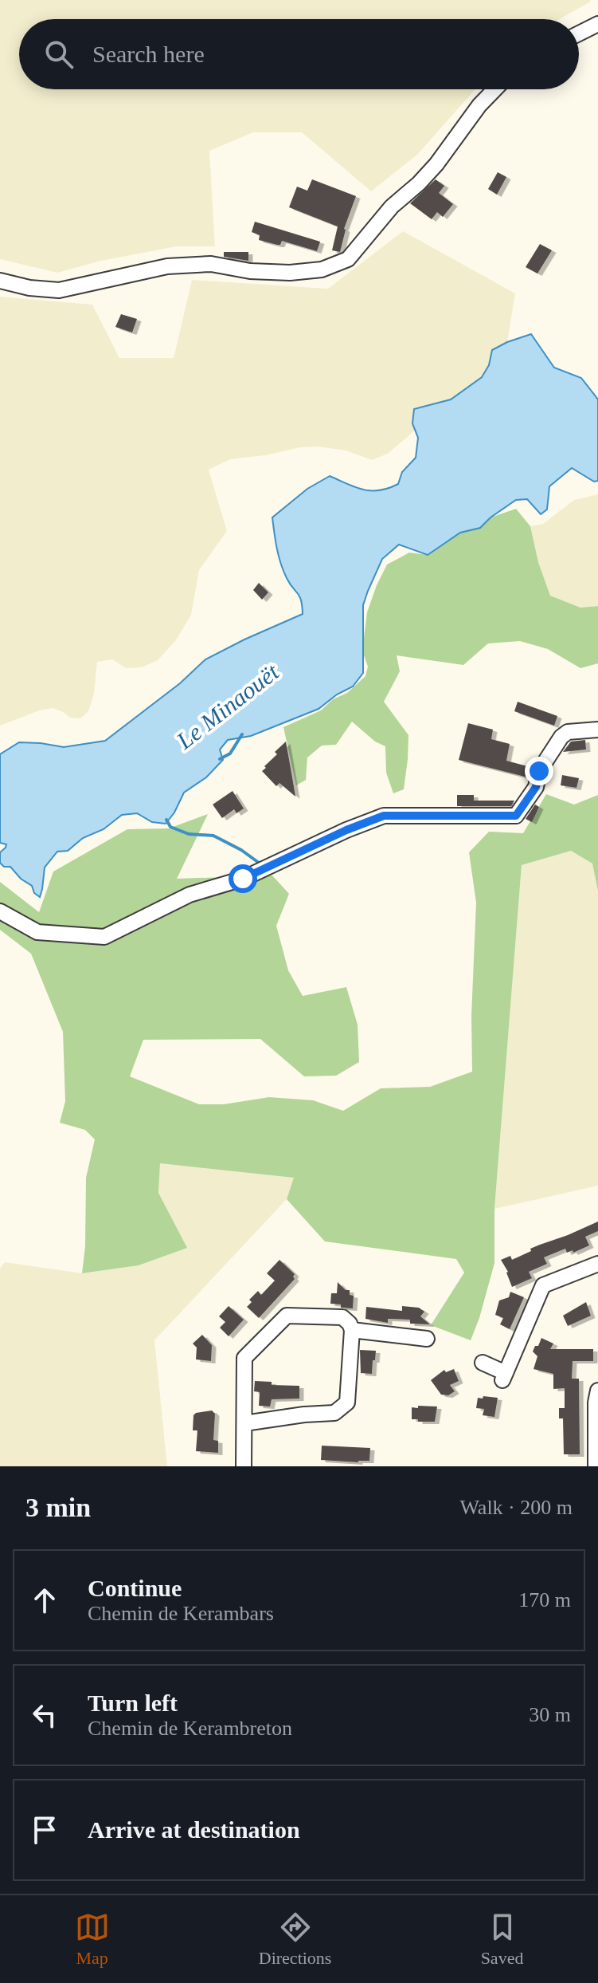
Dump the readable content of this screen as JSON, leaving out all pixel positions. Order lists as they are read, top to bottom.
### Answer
{
  "water": ["Le Minaouët"],
  "page": {
    "search": "Search here",
    "heading": ["3 min", "Walk · 200 m"],
    "list": [
      ["Continue", "Chemin de Kerambars", "170 m"],
      ["Turn left", "Chemin de Kerambreton", "30 m"],
      "Arrive at destination"
    ],
    "nav": ["Map", "Directions", "Saved"]
  }
}
